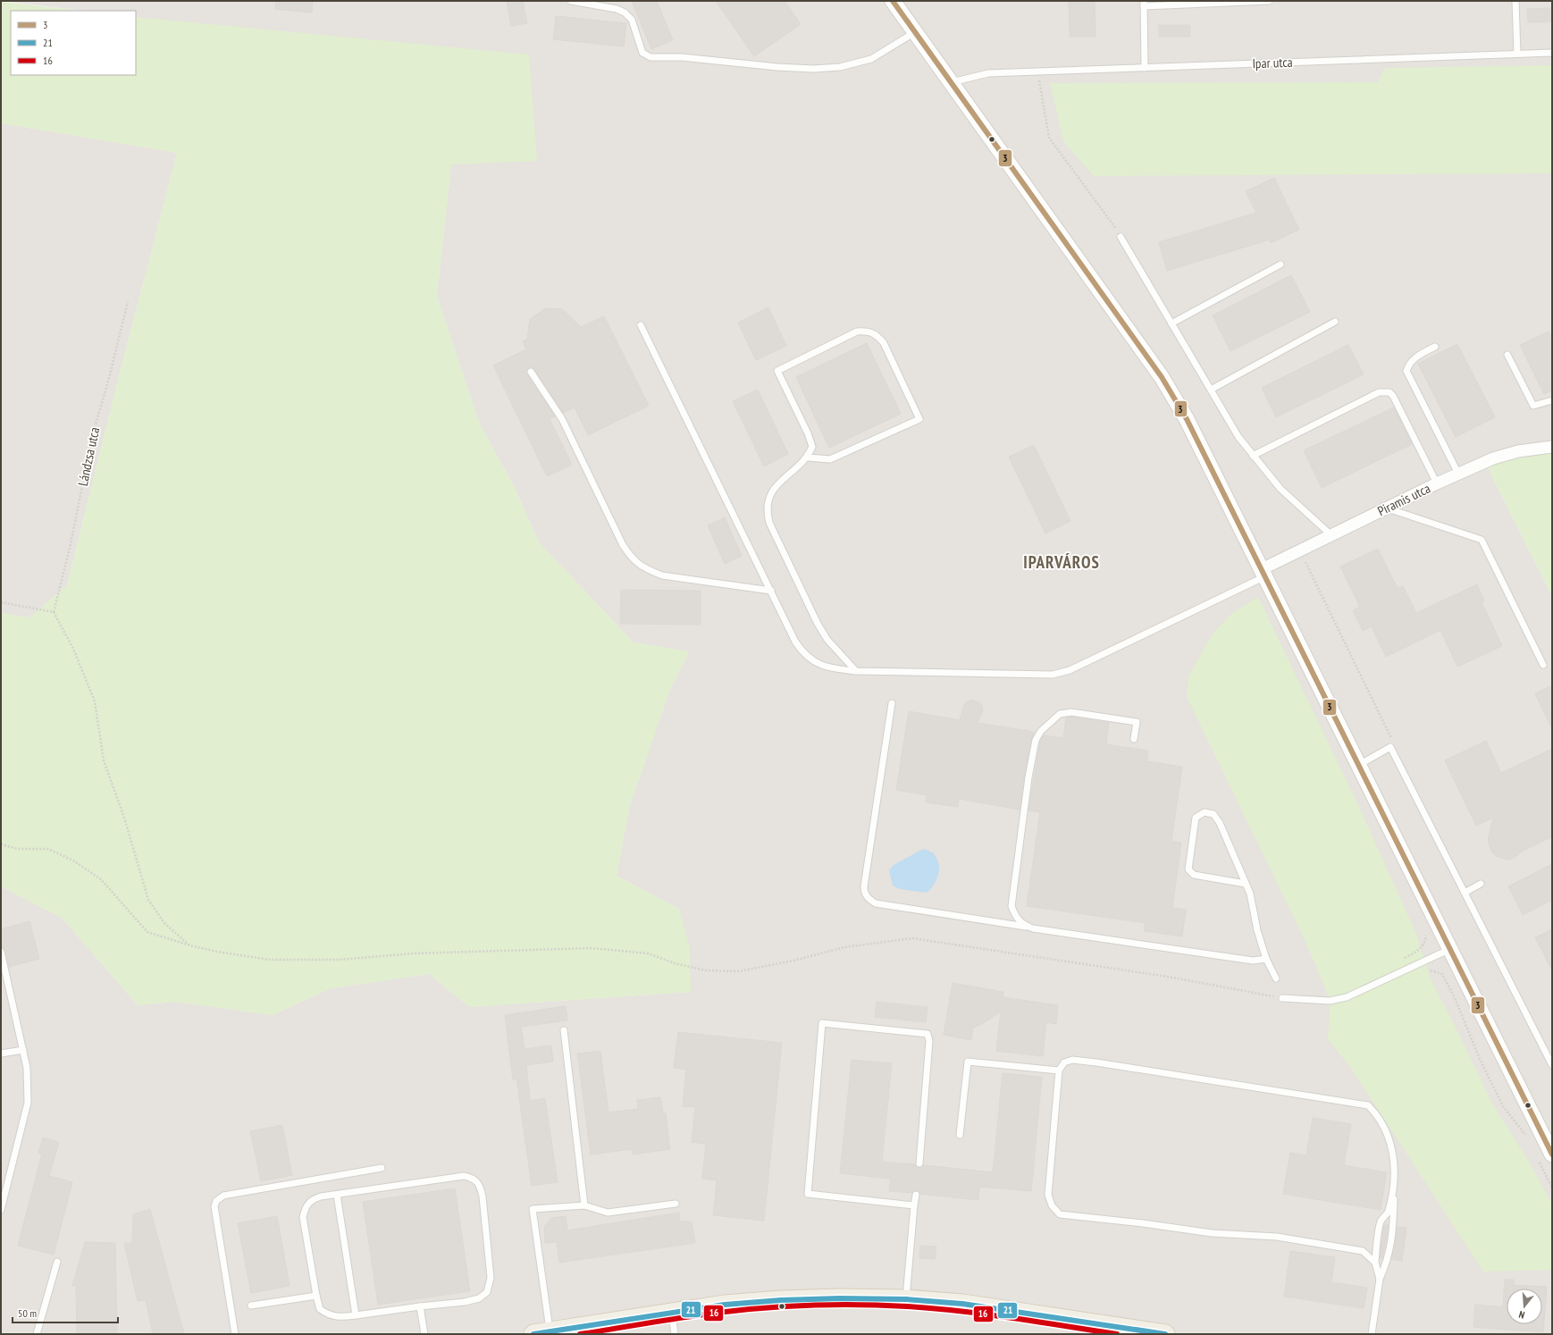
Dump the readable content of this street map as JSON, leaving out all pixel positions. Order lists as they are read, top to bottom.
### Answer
{
  "streets": {
    "street": ["Piramis utca"],
    "lane": ["Ipar utca"],
    "path": ["Lándzsa utca"]
  },
  "districts": ["IPARVÁROS"],
  "lines": ["transit line 3", "transit line 21", "transit line 16"],
  "legend": ["3", "21", "16"],
  "scale_bar": "50 m",
  "north": "bottom"
}
